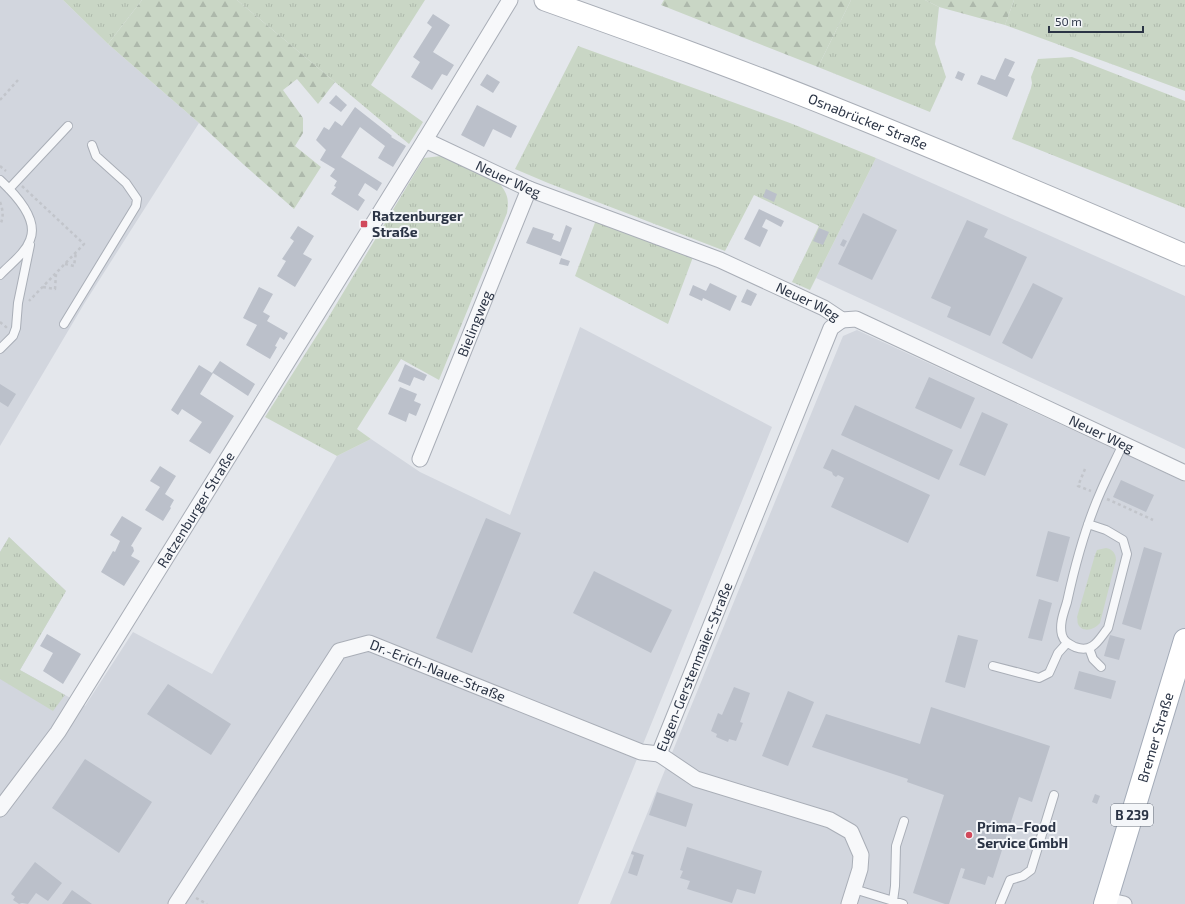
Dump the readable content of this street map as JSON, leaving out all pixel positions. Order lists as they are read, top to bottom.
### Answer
{
  "streets": {
    "main road": ["Osnabrücker Straße", "Bremer Straße", "B 239"],
    "street": [
      "Neuer Weg",
      "Bielingweg",
      "Ratzenburger Straße",
      "Eugen-Gerstenmaier-Straße",
      "Dr.-Erich-Naue-Straße"
    ]
  },
  "crossings": [
    ["Neuer Weg", "Bielingweg"],
    ["Neuer Weg", "Ratzenburger Straße"],
    ["Neuer Weg", "Eugen-Gerstenmaier-Straße"],
    ["Eugen-Gerstenmaier-Straße", "Dr.-Erich-Naue-Straße"]
  ],
  "places": {
    "transit": ["Ratzenburger Straße"],
    "other": ["Prima–Food Service GmbH"]
  },
  "scale_bar": "50 m"
}
